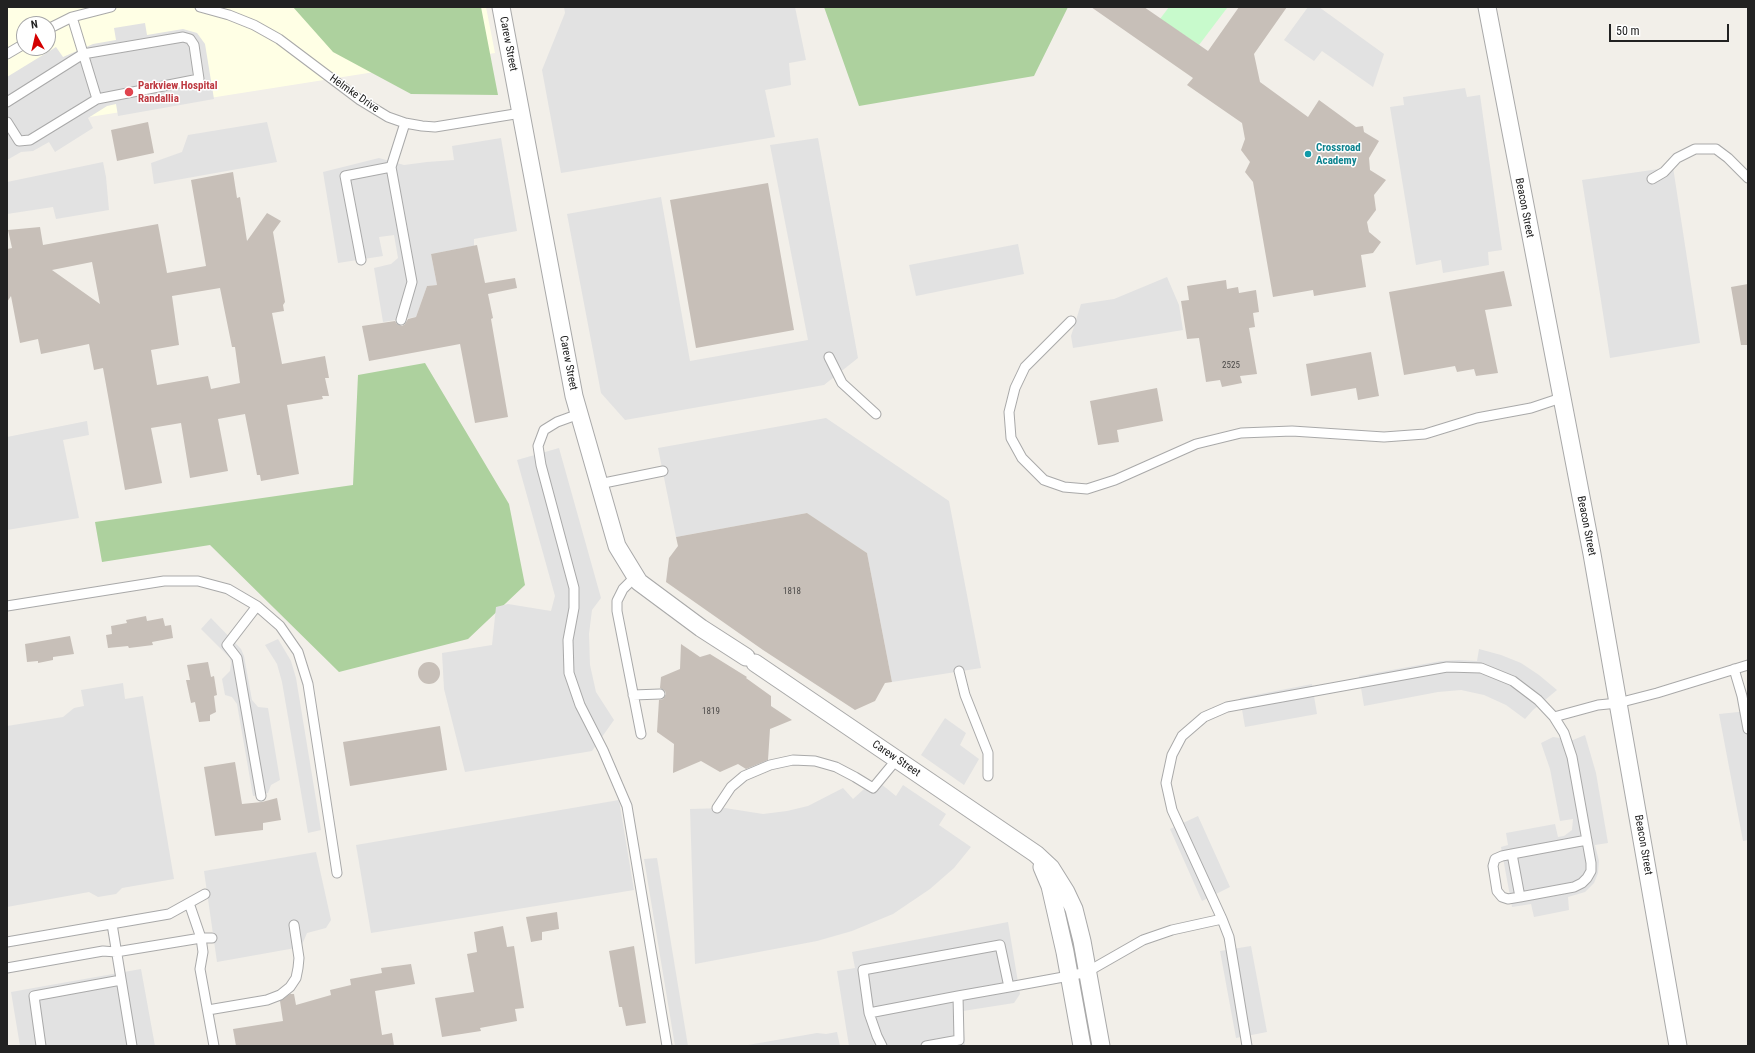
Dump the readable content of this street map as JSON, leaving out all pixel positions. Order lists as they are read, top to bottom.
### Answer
{
  "streets": {
    "street": ["Carew Street", "Beacon Street"],
    "lane": ["Helmke Drive"]
  },
  "crossings": [
    ["Carew Street", "Helmke Drive"]
  ],
  "places": ["Parkview Hospital Randallia", "Crossroad Academy"],
  "house_numbers": ["2525", "1818", "1819"],
  "scale_bar": "50 m",
  "north": "top"
}
